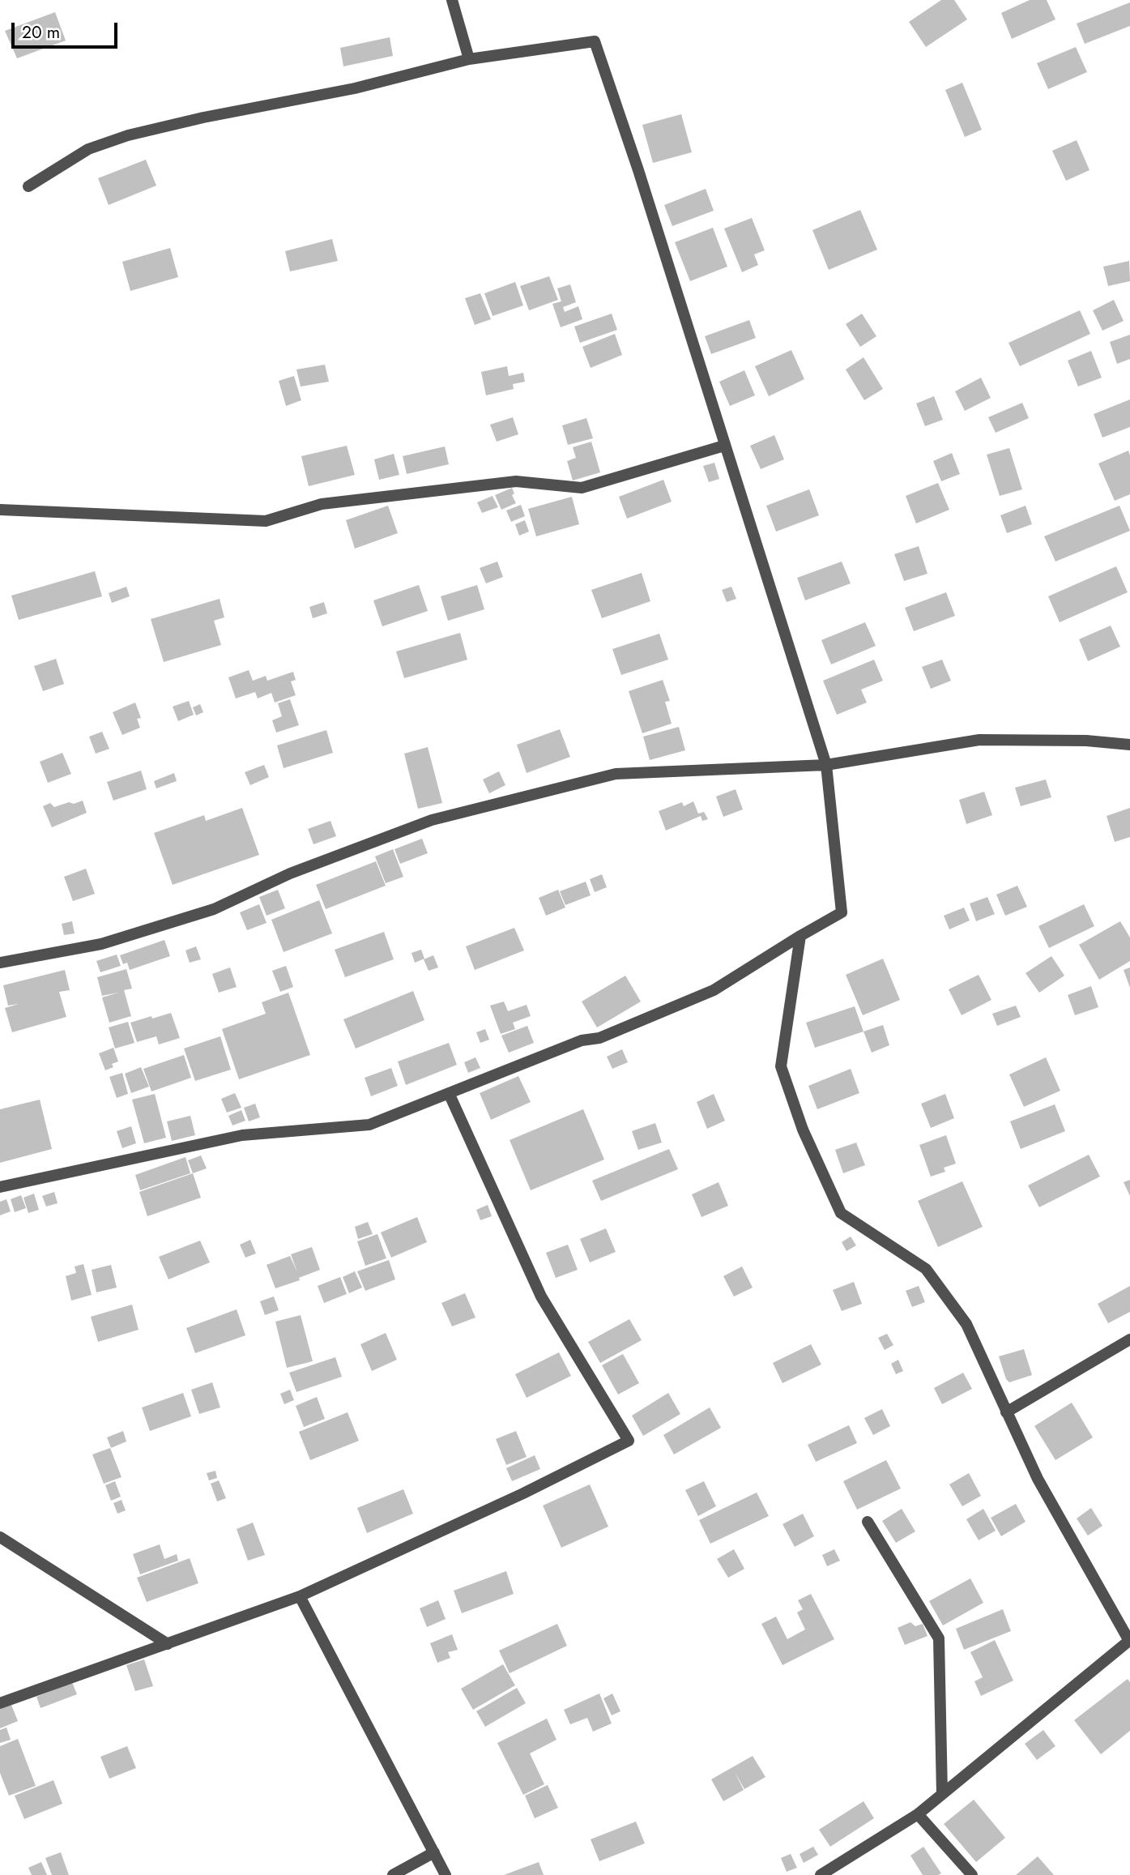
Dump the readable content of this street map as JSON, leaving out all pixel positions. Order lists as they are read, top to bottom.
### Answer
{
  "scale_bar": "20 m"
}
